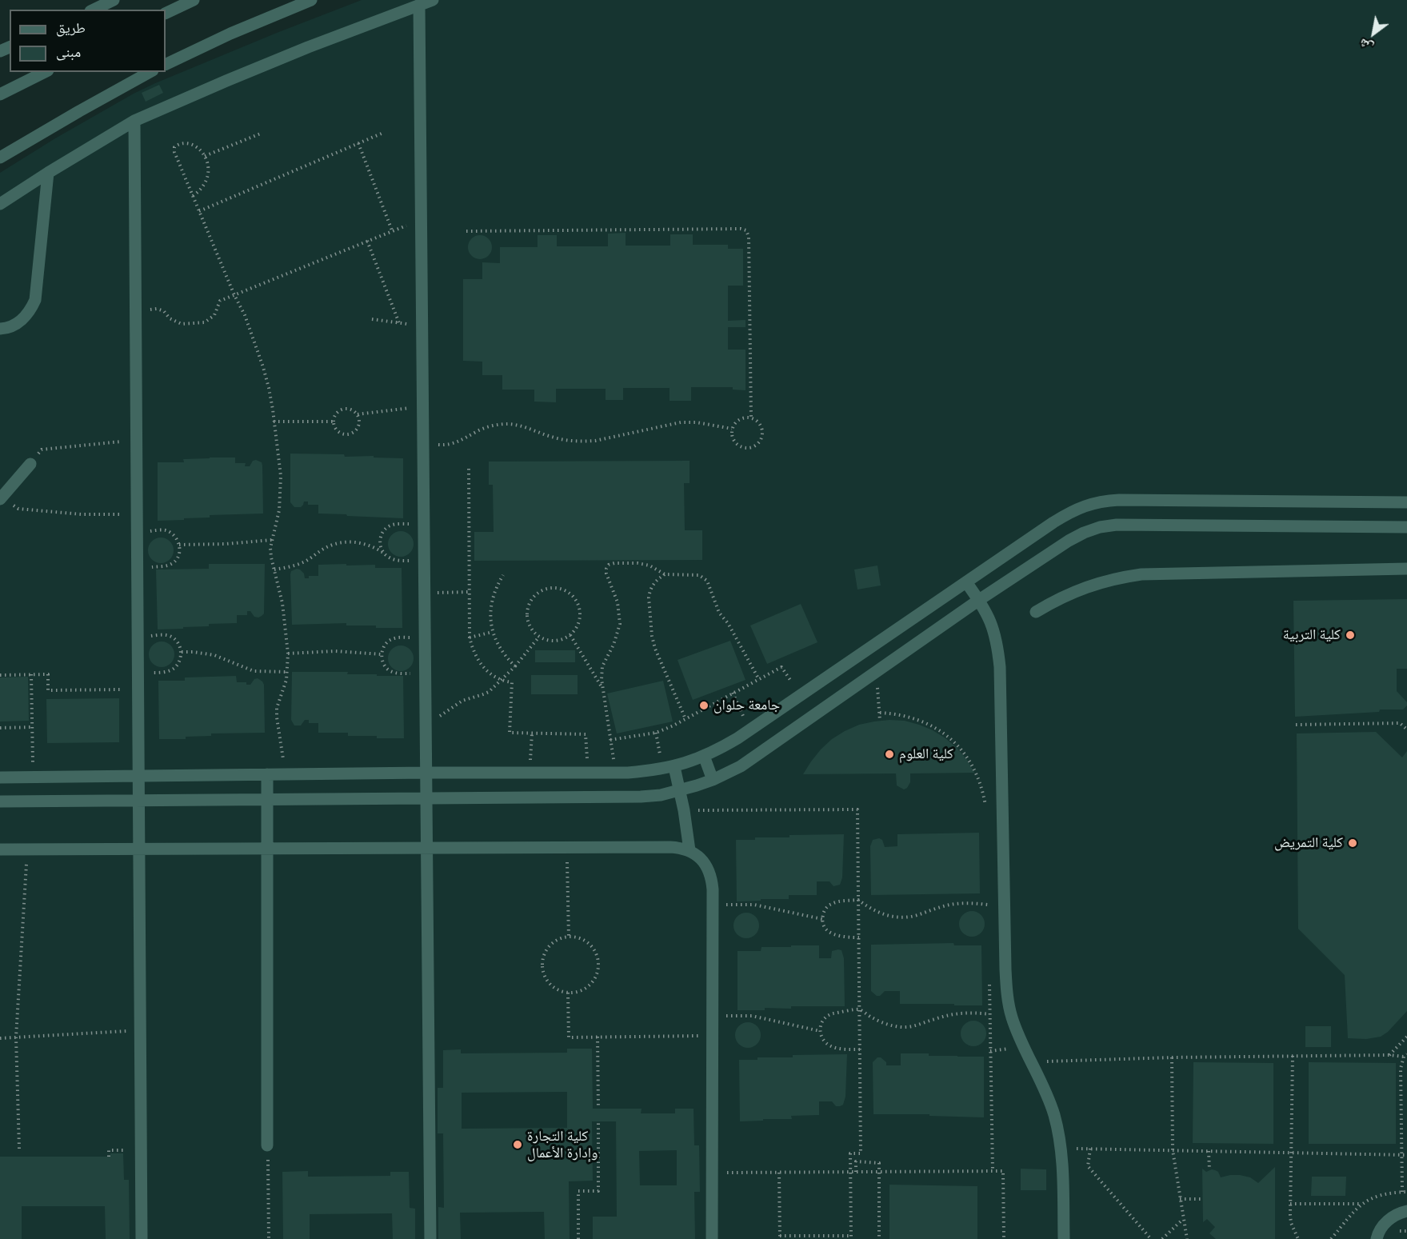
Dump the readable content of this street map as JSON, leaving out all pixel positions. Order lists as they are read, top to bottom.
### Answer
{
  "places": [
    "كلية التربية",
    "جامعة حلوان",
    "كلية العلوم",
    "كلية التمريض",
    "كلية التجارة وإدارة الأعمال"
  ],
  "legend": ["طريق", "مبنى"],
  "north": "bottom left"
}
